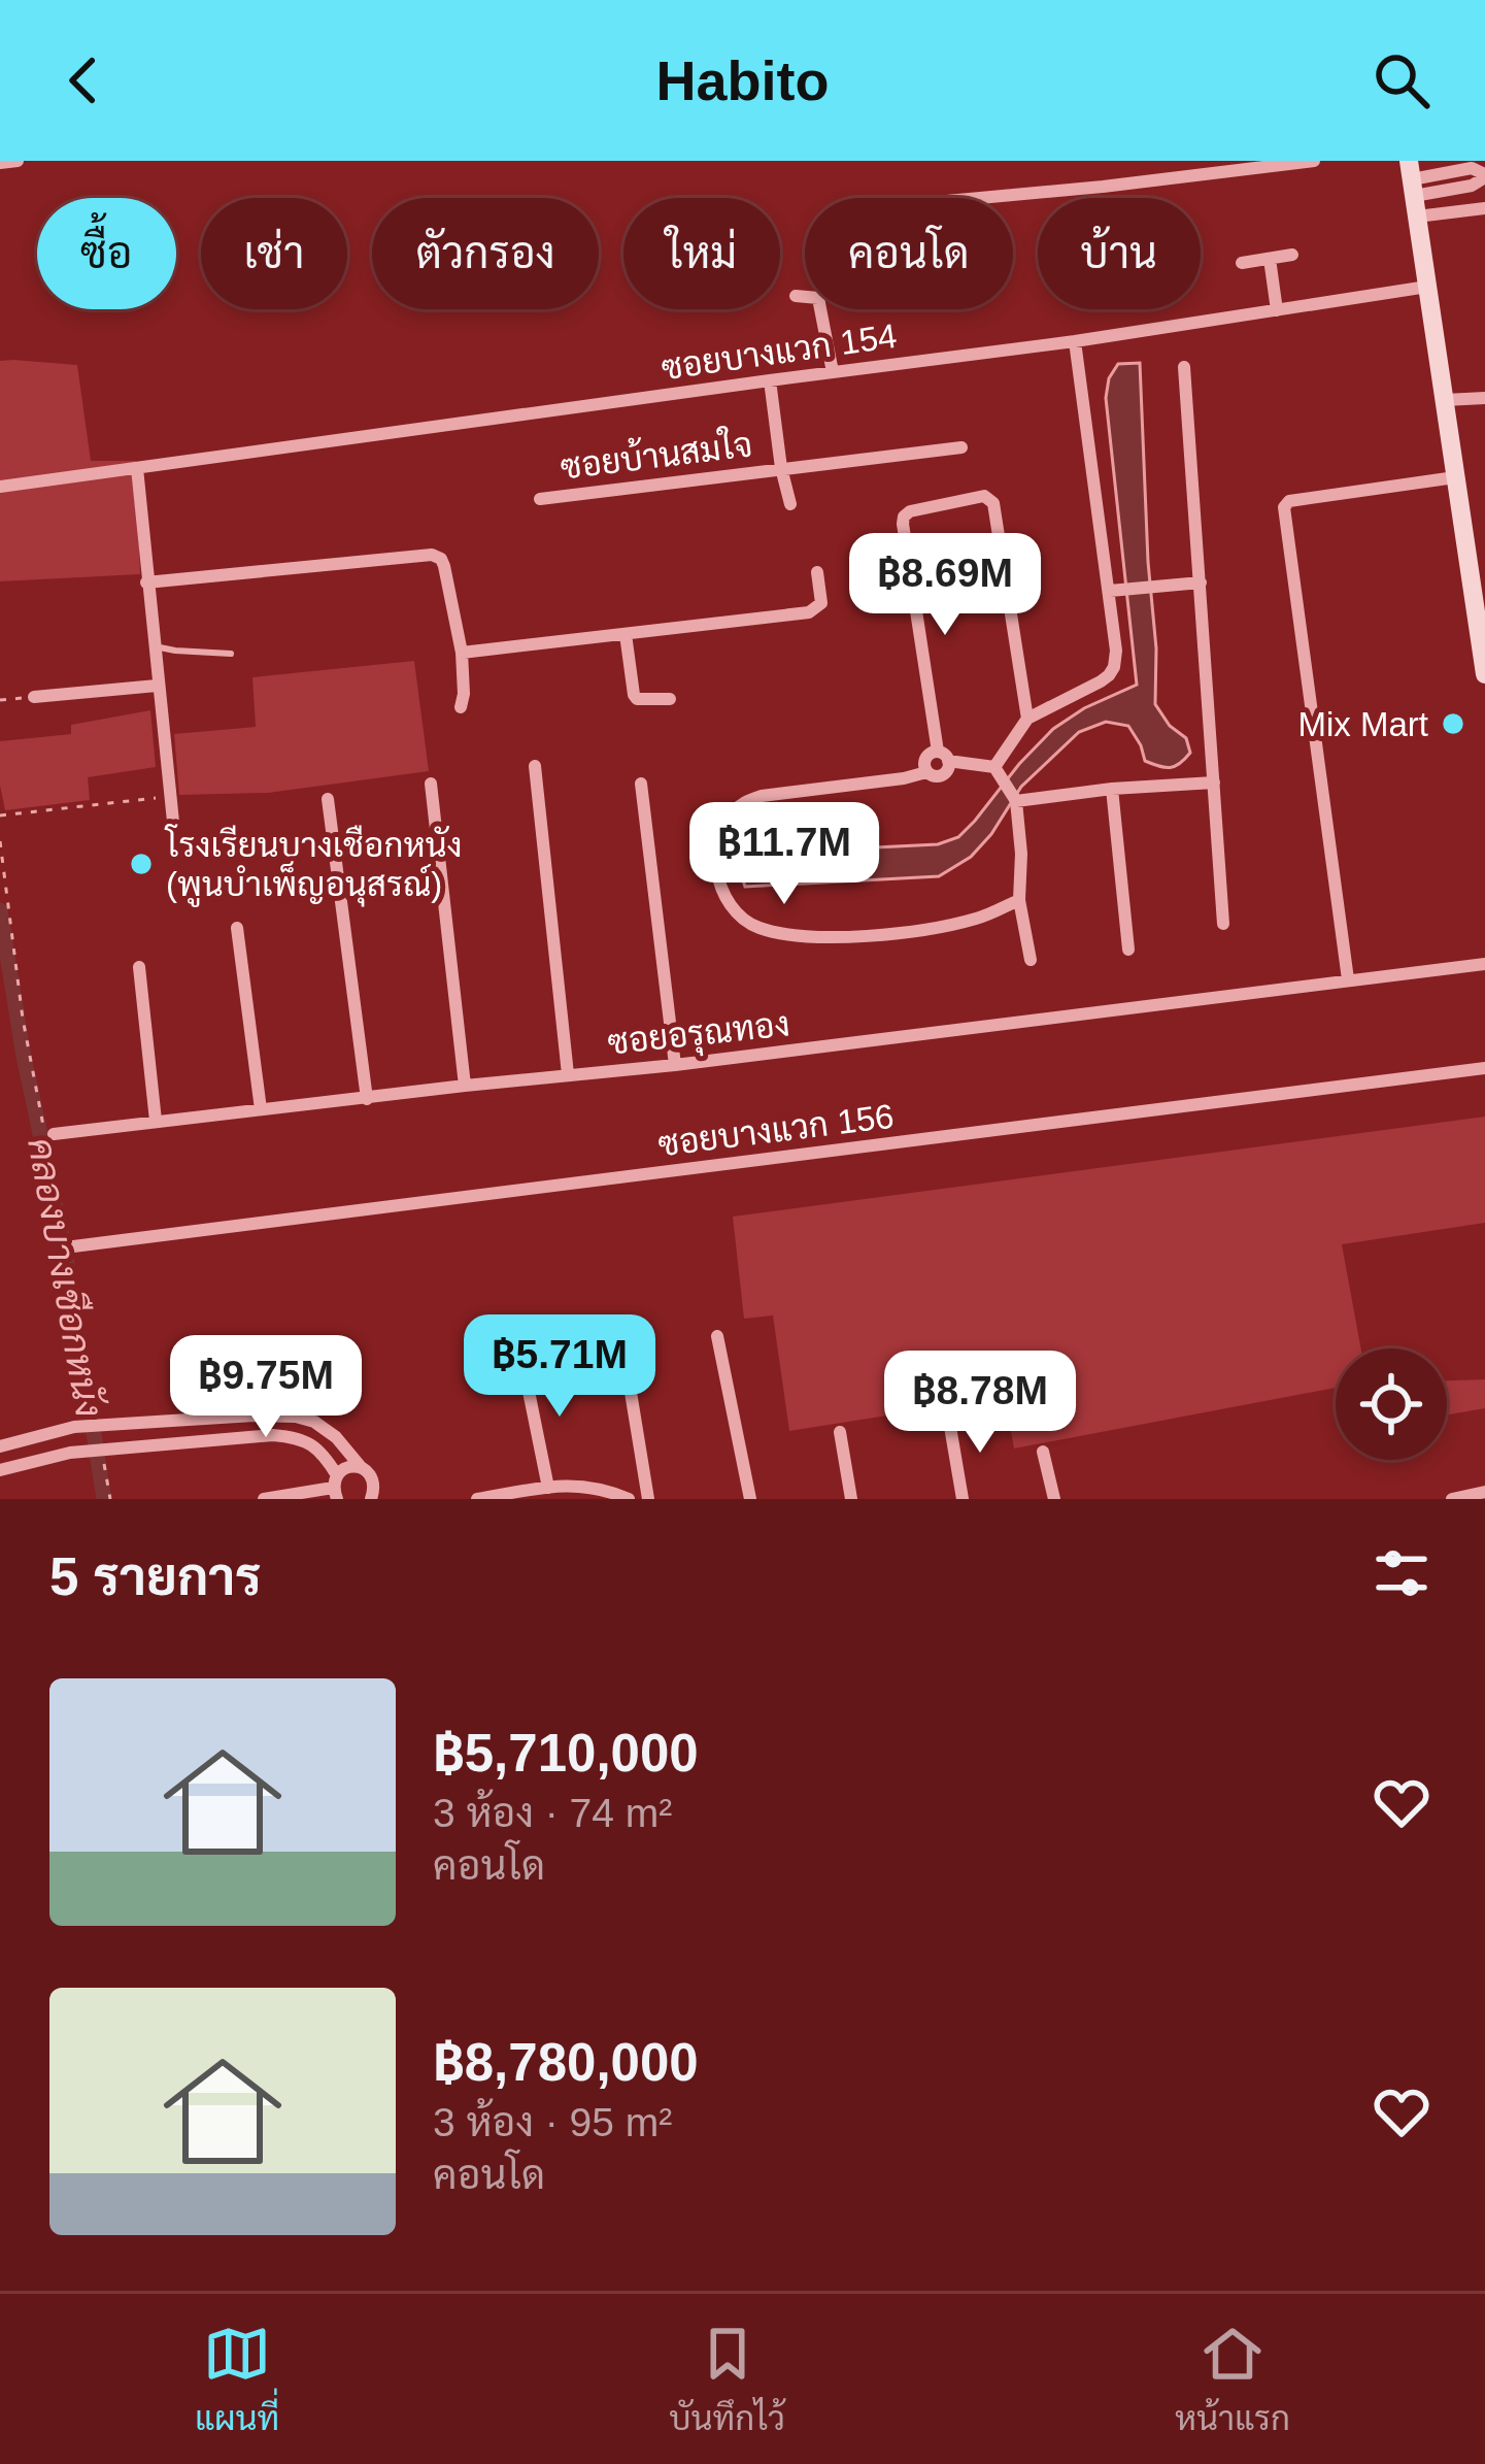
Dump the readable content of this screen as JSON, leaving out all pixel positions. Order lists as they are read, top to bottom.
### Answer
{
  "streets": {
    "street": [
      "ซอยบางแวก 154",
      "ซอยบ้านสมใจ",
      "ซอยอรุณทอง",
      "ซอยบางแวก 156"
    ]
  },
  "crossings": [
    ["ซอยบางแวก 154", "ซอยบ้านสมใจ"]
  ],
  "water": ["คลองบางเชือกหนัง"],
  "places": ["Mix Mart", "โรงเรียนบางเชือกหนัง (พูนบำเพ็ญอนุสรณ์)"],
  "page": {
    "header": "Habito",
    "chip": [
      "ซื้อ",
      "เช่า",
      "ตัวกรอง",
      "ใหม่",
      "คอนโด",
      "บ้าน"
    ],
    "price": [
      "฿8.69M",
      "฿11.7M",
      "฿5.71M",
      "฿9.75M",
      "฿8.78M"
    ],
    "heading": "5 รายการ",
    "list": [
      {
        "name": "฿5,710,000",
        "note": "3 ห้อง · 74 m² · คอนโด"
      },
      {
        "name": "฿8,780,000",
        "note": "3 ห้อง · 95 m² · คอนโด"
      }
    ],
    "tabs": ["แผนที่", "บันทึกไว้", "หน้าแรก"]
  }
}
